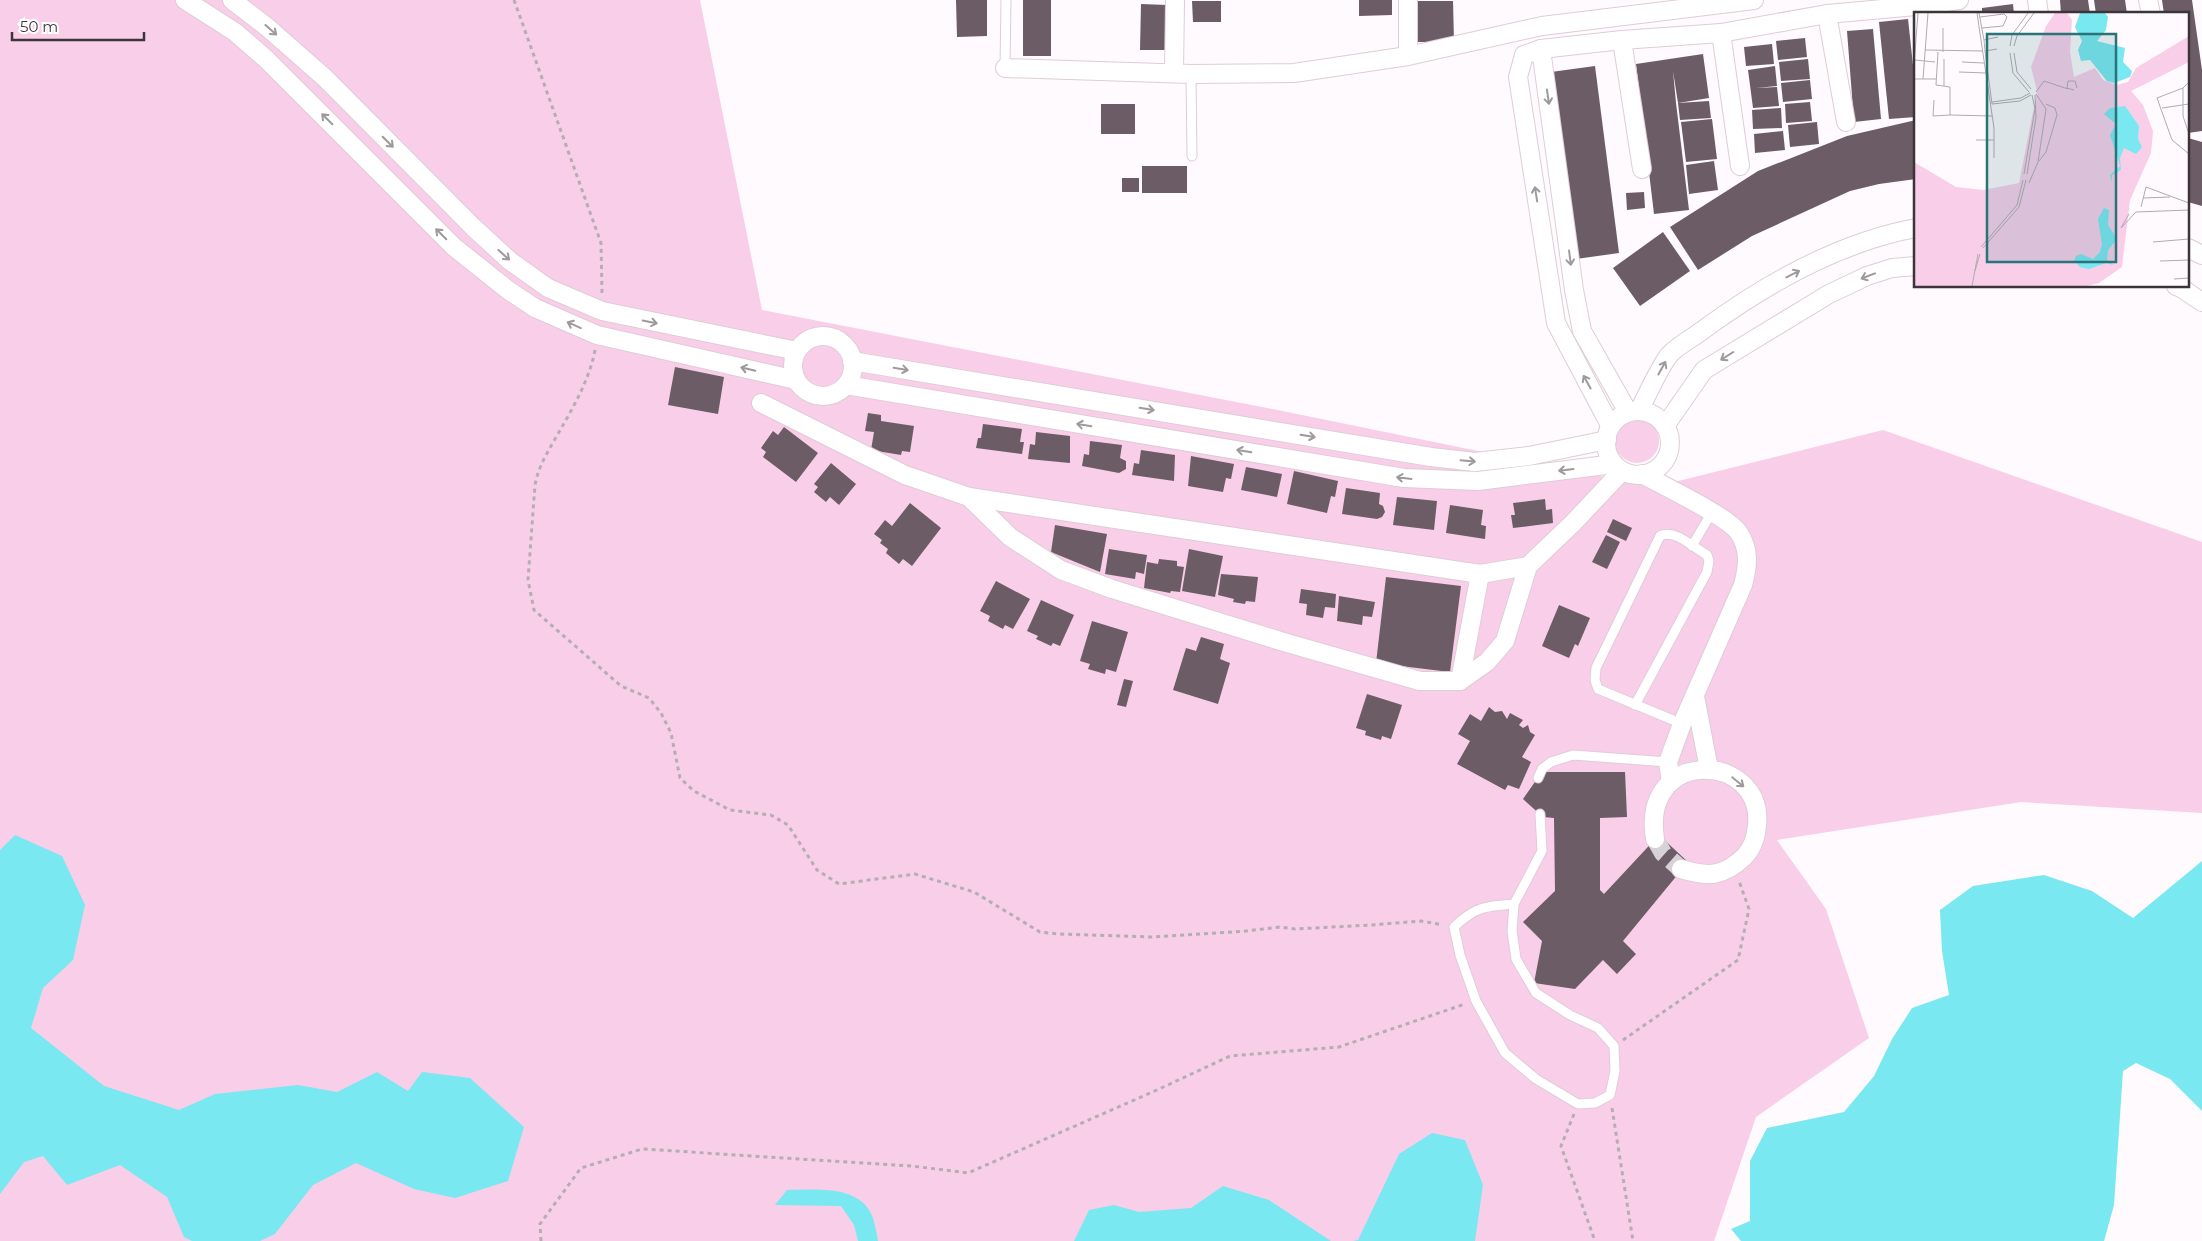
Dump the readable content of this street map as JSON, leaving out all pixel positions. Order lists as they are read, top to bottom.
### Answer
{
  "scale_bar": "50 m"
}
